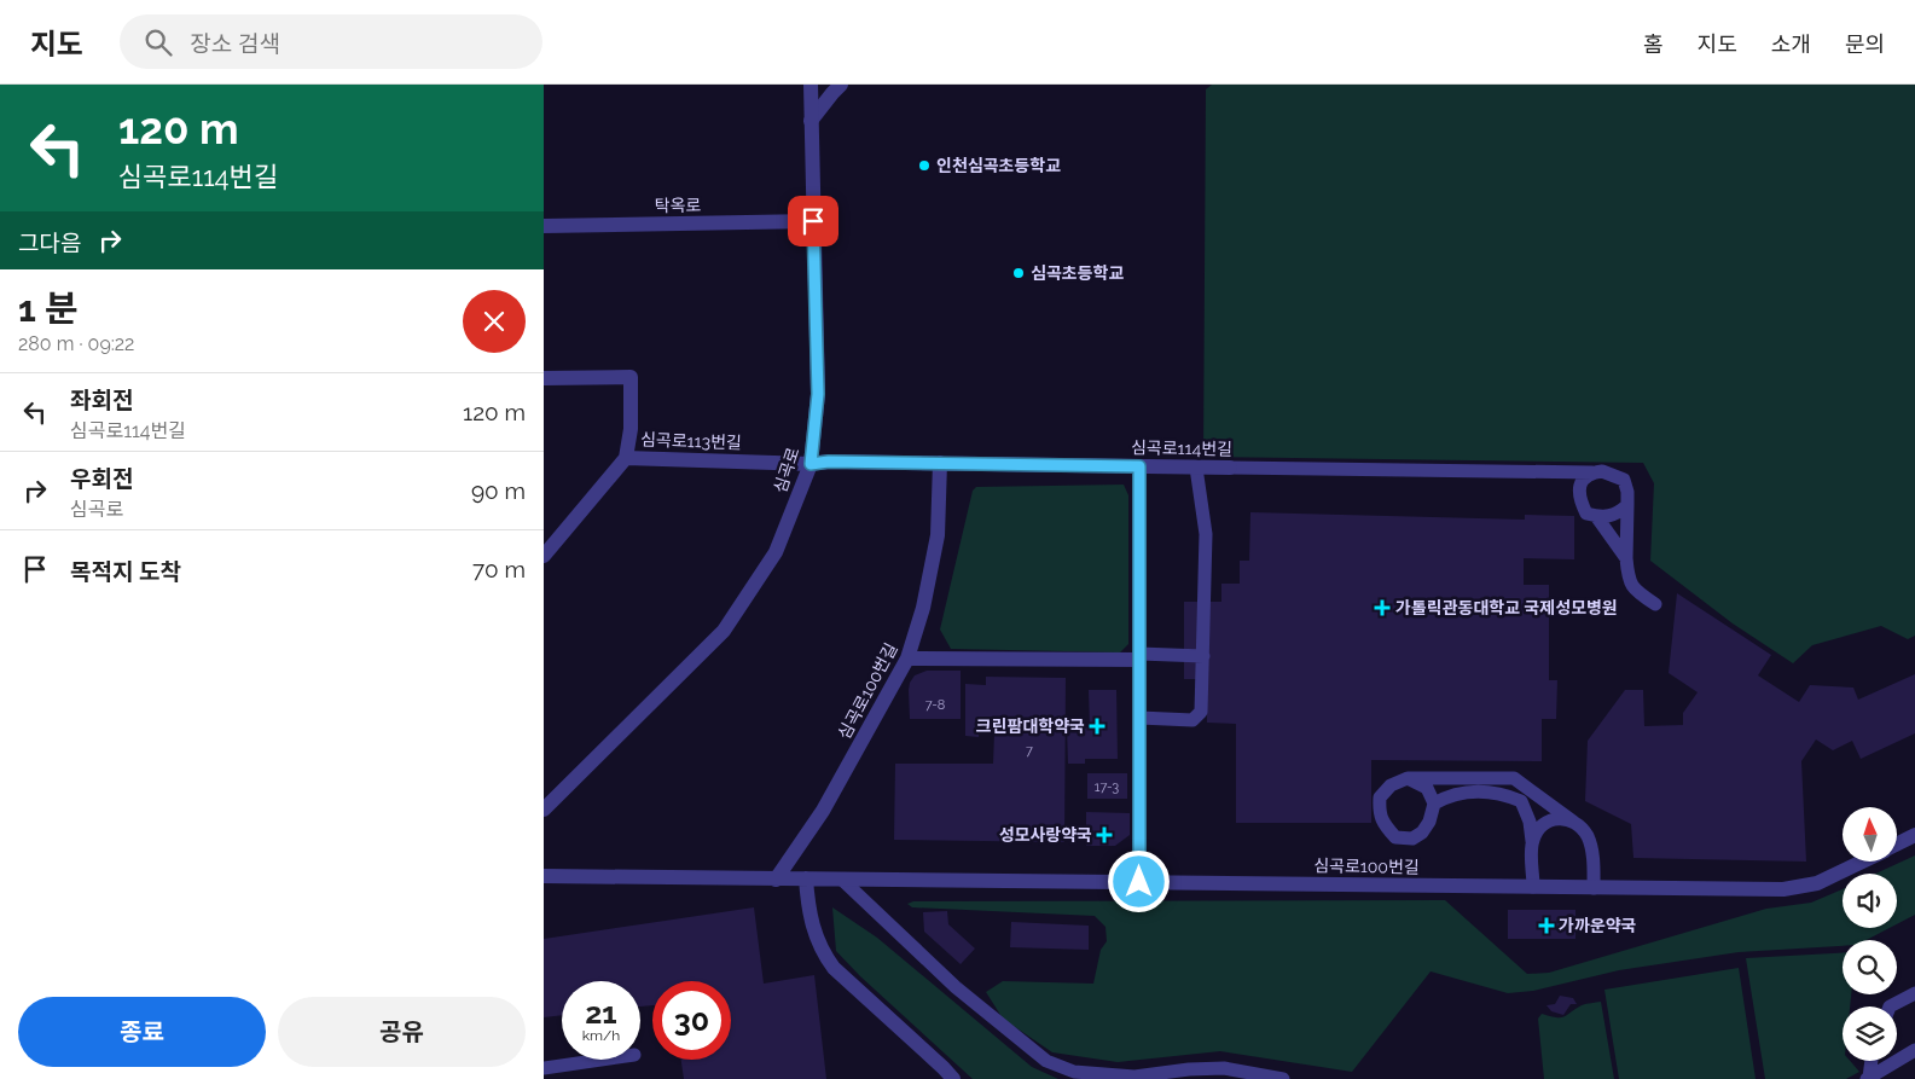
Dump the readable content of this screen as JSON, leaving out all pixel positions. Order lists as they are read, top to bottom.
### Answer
{
  "streets": {
    "street": [
      "탁옥로",
      "심곡로113번길",
      "심곡로114번길",
      "심곡로",
      "심곡로100번길"
    ]
  },
  "crossings": [
    ["탁옥로", "심곡로"],
    ["심곡로113번길", "심곡로114번길"],
    ["심곡로113번길", "심곡로"],
    ["심곡로114번길", "심곡로"],
    ["심곡로114번길", "심곡로100번길"]
  ],
  "places": {
    "other": ["인천심곡초등학교", "심곡초등학교"],
    "health": [
      "가톨릭관동대학교 국제성모병원",
      "크린팜대학약국",
      "성모사랑약국",
      "가까운약국"
    ]
  },
  "house_numbers": ["7-8", "7", "17-3"],
  "north": "top",
  "page": {
    "header": "지도",
    "search": "장소 검색",
    "nav": [
      "홈",
      "지도",
      "소개",
      "문의"
    ],
    "turn": ["120 m", "심곡로114번길"],
    "then": "그다음",
    "heading": ["1 분", "280 m · 09:22"],
    "list": [
      {
        "name": "좌회전",
        "note": "심곡로114번길",
        "value": "120 m"
      },
      {
        "name": "우회전",
        "note": "심곡로",
        "value": "90 m"
      },
      {
        "name": "목적지 도착",
        "value": "70 m"
      }
    ],
    "speed": "21 km/h",
    "limit": "30",
    "buttons": ["종료", "공유"]
  }
}
